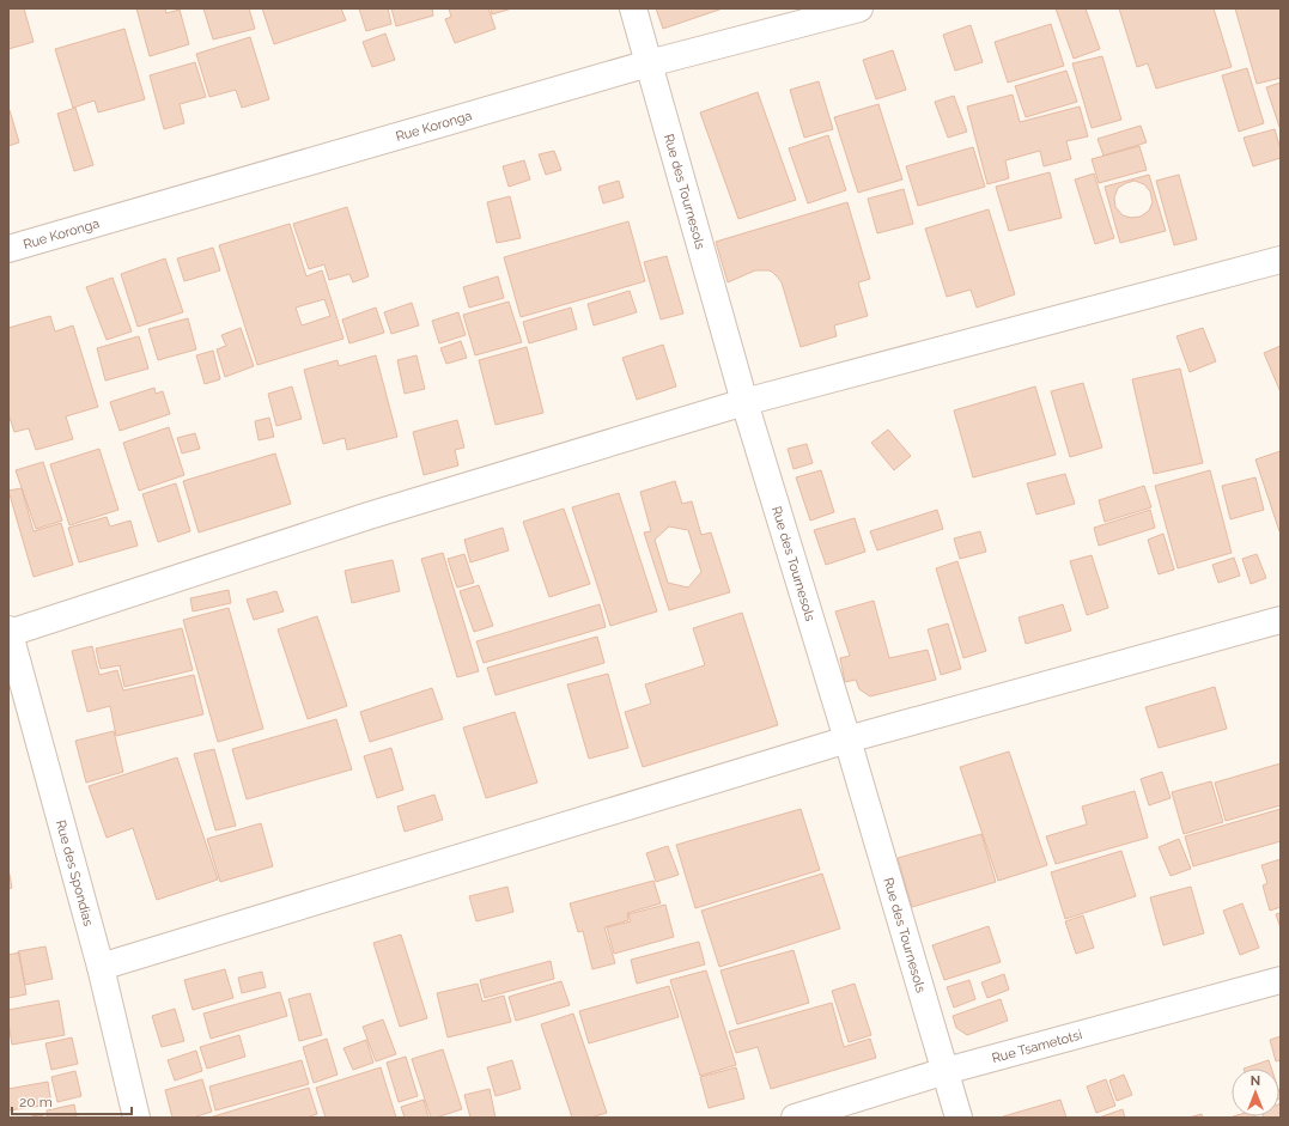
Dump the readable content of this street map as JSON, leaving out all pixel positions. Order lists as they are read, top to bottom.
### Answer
{
  "streets": {
    "street": [
      "Rue Koronga",
      "Rue des Tournesols",
      "Rue des Spondias",
      "Rue Tsametotsi"
    ]
  },
  "crossings": [
    ["Rue Koronga", "Rue des Tournesols"],
    ["Rue des Tournesols", "Rue Tsametotsi"]
  ],
  "scale_bar": "20 m",
  "north": "top"
}
